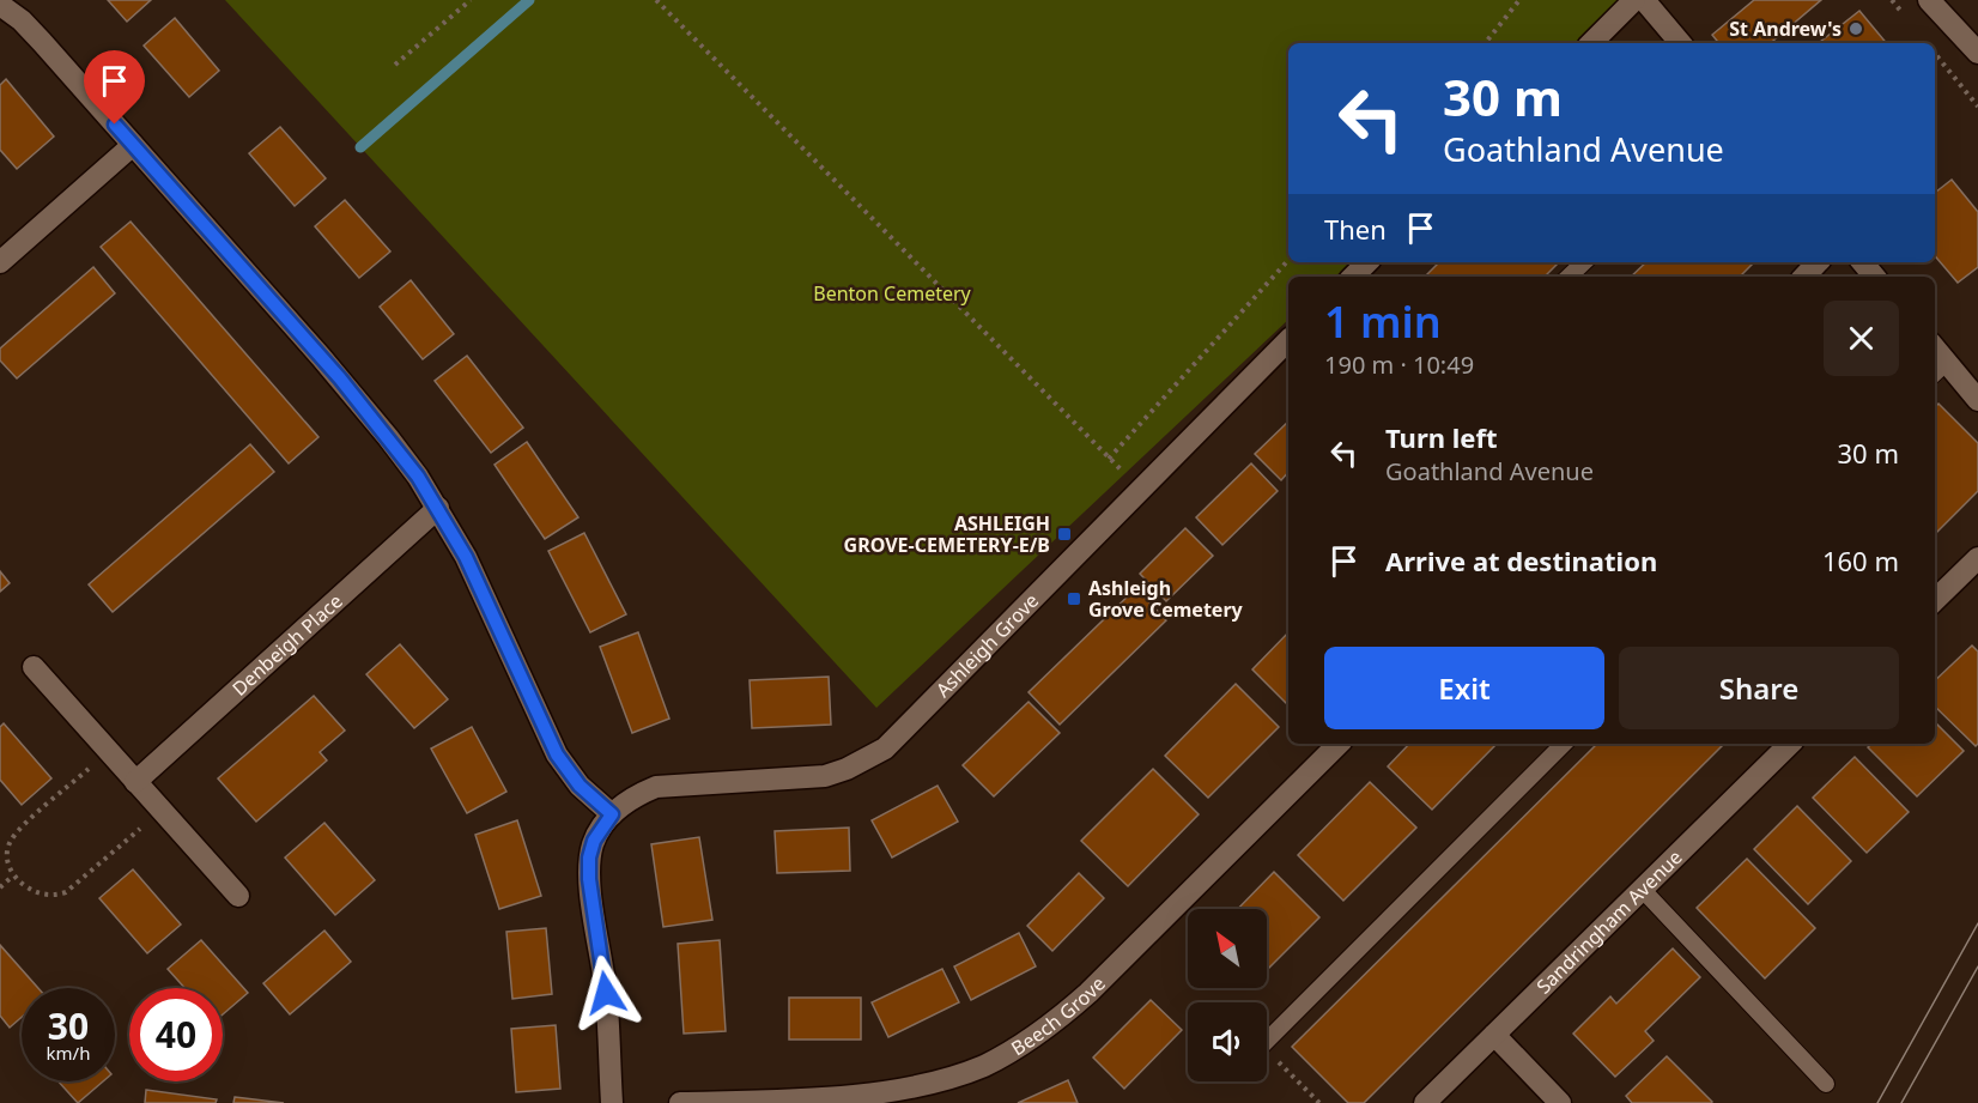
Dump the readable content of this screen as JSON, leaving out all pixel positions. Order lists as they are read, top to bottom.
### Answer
{
  "streets": {
    "street": [
      "Ashleigh Grove",
      "Denbeigh Place",
      "Sandringham Avenue",
      "Beech Grove"
    ]
  },
  "parks": ["Benton Cemetery"],
  "places": {
    "other": ["St Andrew's"],
    "transit": ["ASHLEIGH GROVE-CEMETERY-E/B", "Ashleigh Grove Cemetery"]
  },
  "north": "top left",
  "page": {
    "turn": ["30 m", "Goathland Avenue"],
    "then": "Then",
    "heading": ["1 min", "190 m · 10:49"],
    "list": [
      {
        "name": "Turn left",
        "note": "Goathland Avenue",
        "value": "30 m"
      },
      {
        "name": "Arrive at destination",
        "value": "160 m"
      }
    ],
    "buttons": ["Exit", "Share"],
    "speed": "30 km/h",
    "limit": "40"
  }
}
